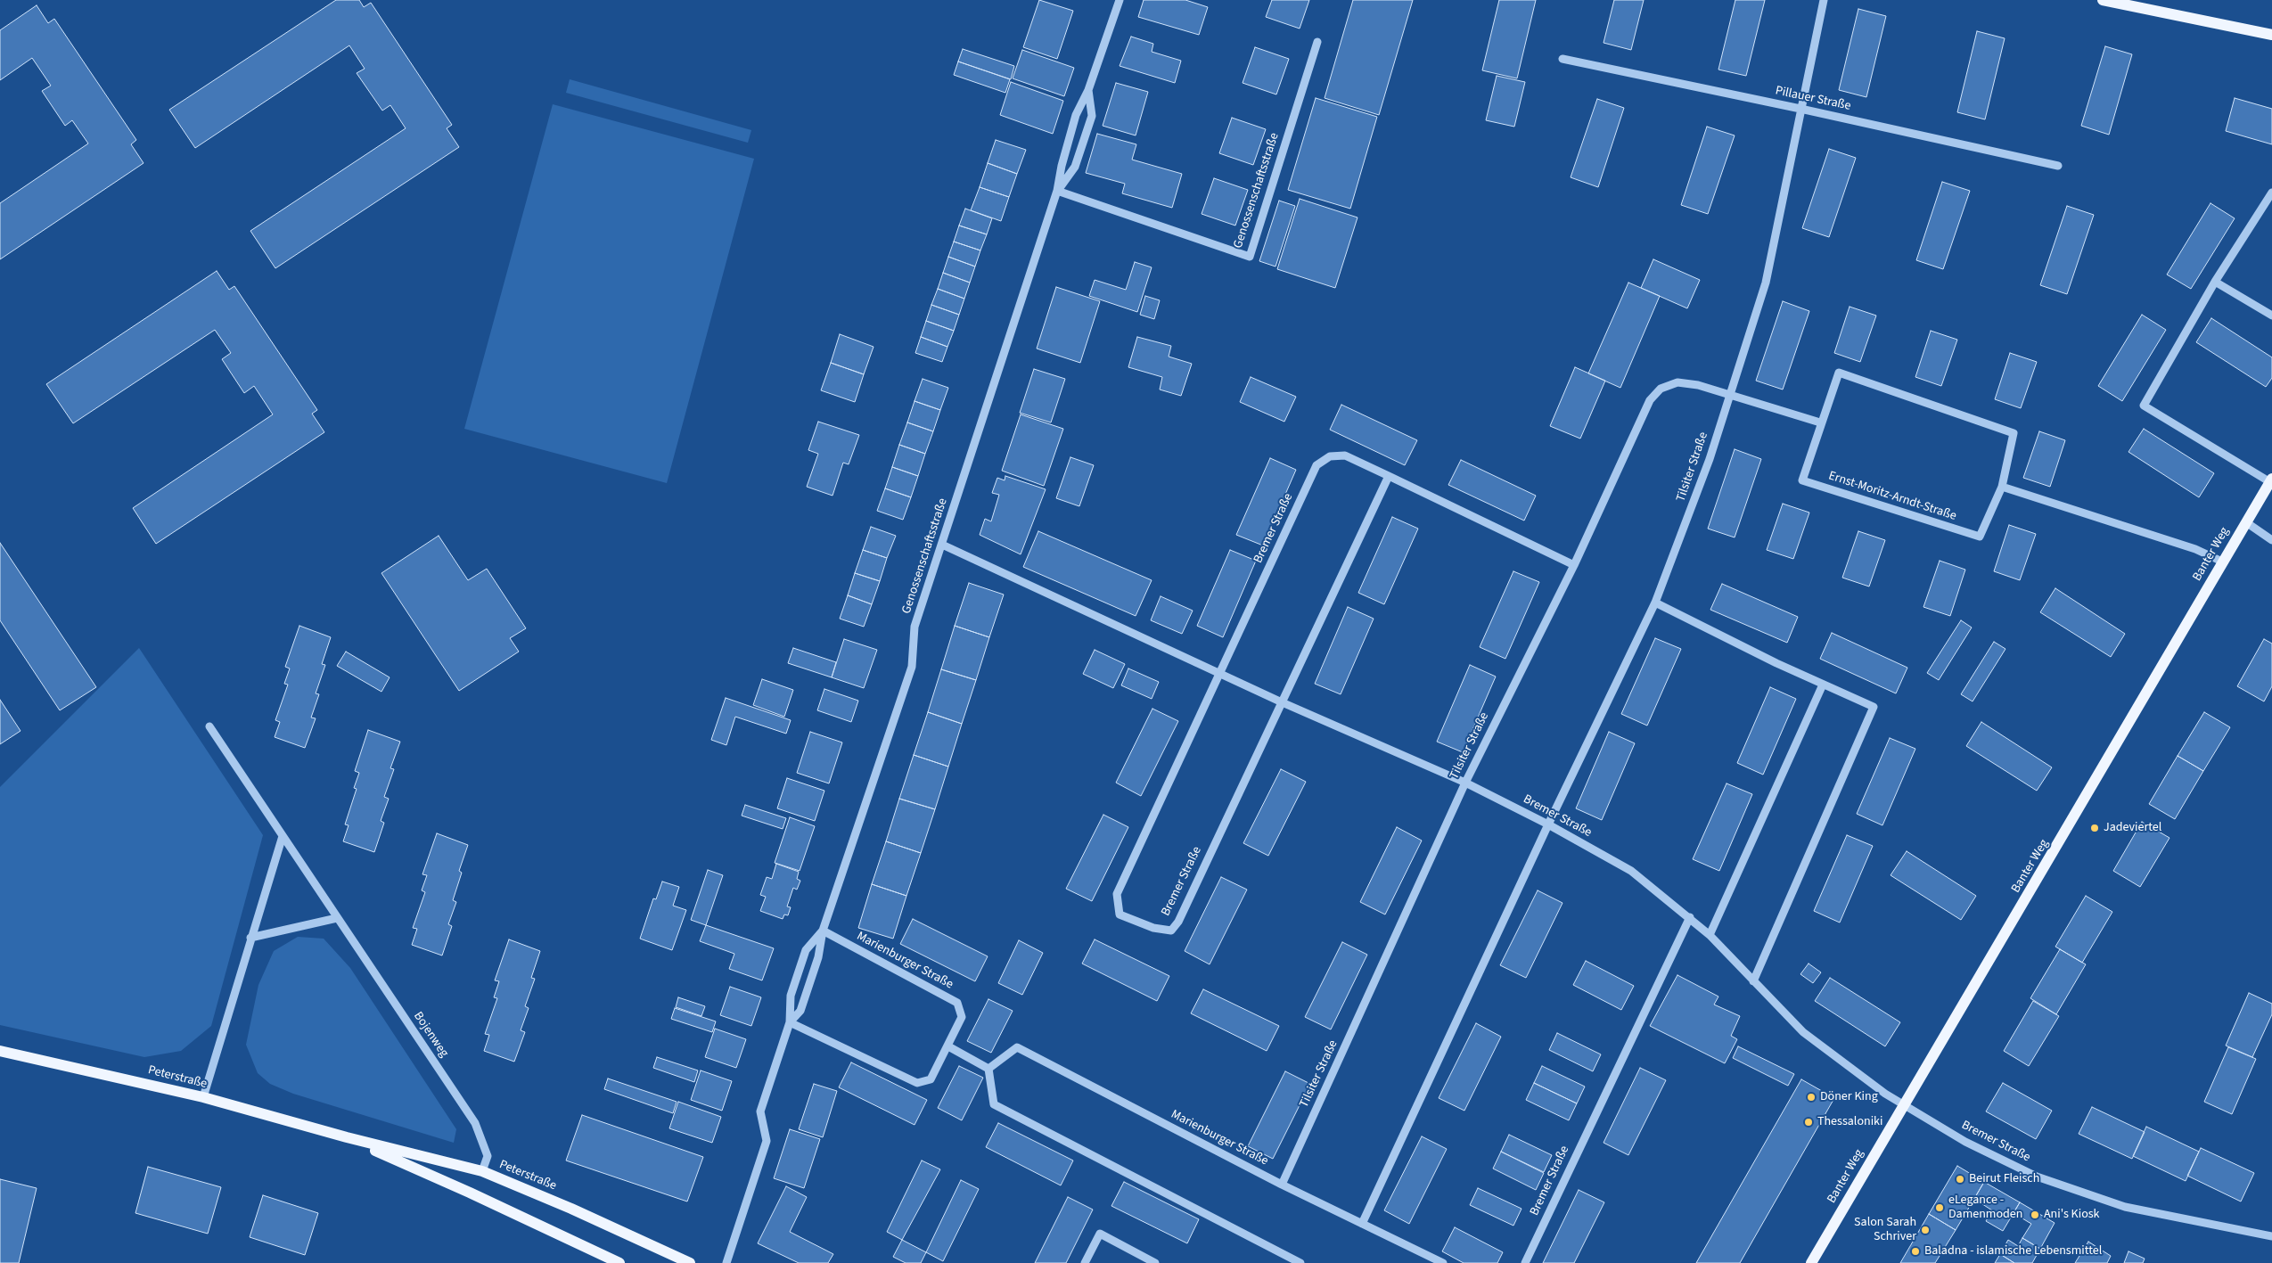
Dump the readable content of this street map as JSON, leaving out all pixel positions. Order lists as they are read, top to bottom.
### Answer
{
  "streets": {
    "main road": ["Banter Weg", "Peterstraße"],
    "street": [
      "Pillauer Straße",
      "Genossenschaftsstraße",
      "Tilsiter Straße",
      "Ernst-Moritz-Arndt-Straße",
      "Bremer Straße",
      "Marienburger Straße",
      "Bojenweg"
    ]
  },
  "crossings": [
    ["Pillauer Straße", "Tilsiter Straße"],
    ["Genossenschaftsstraße", "Bremer Straße"],
    ["Genossenschaftsstraße", "Marienburger Straße"],
    ["Tilsiter Straße", "Bremer Straße"],
    ["Tilsiter Straße", "Marienburger Straße"],
    ["Bremer Straße", "Banter Weg"],
    ["Bojenweg", "Peterstraße"]
  ],
  "places": [
    "Jadeviertel",
    "Döner King",
    "Thessaloniki",
    "Beirut Fleisch",
    "eLegance - Damenmoden",
    "Ani's Kiosk",
    "Salon Sarah Schriver",
    "Baladna - islamische Lebensmittel"
  ]
}
